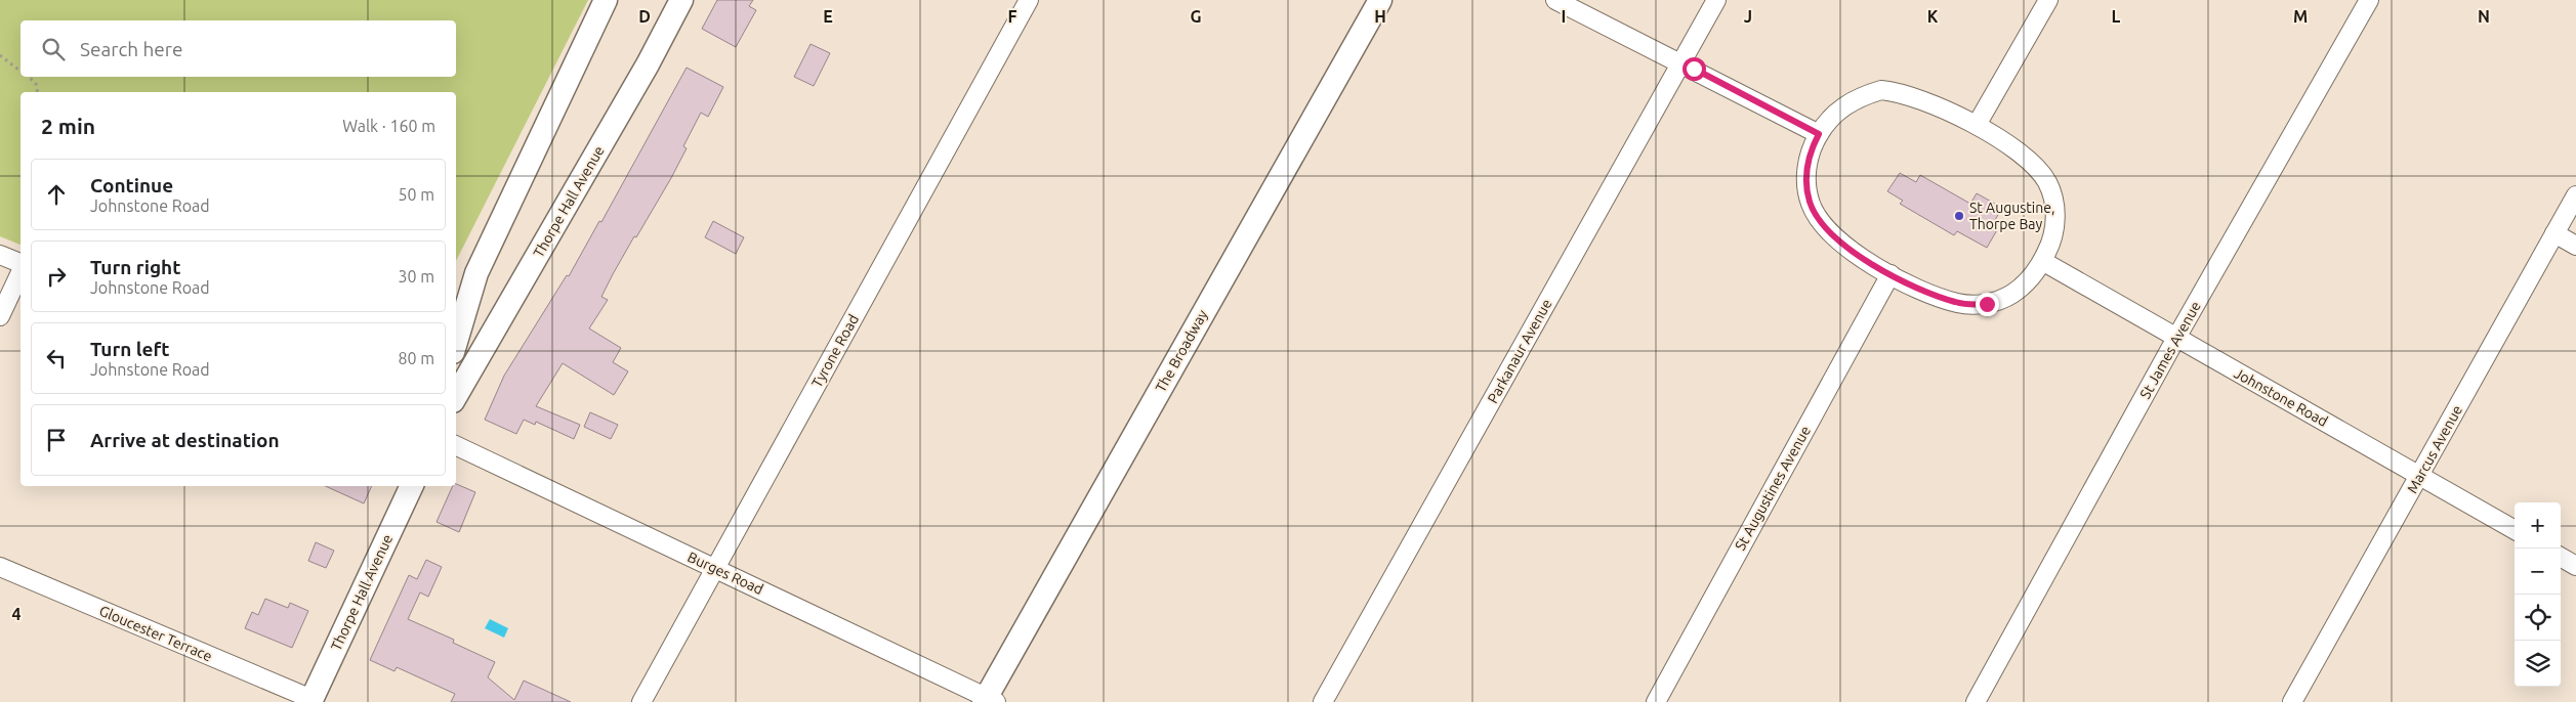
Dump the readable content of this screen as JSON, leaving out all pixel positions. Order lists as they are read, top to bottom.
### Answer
{
  "streets": {
    "street": [
      "Thorpe Hall Avenue",
      "St James Avenue",
      "Tyrone Road",
      "The Broadway",
      "Parkanaur Avenue",
      "Johnstone Road",
      "Marcus Avenue",
      "St Augustines Avenue",
      "Burges Road",
      "Gloucester Terrace"
    ]
  },
  "crossings": [
    ["Thorpe Hall Avenue", "Gloucester Terrace"],
    ["St James Avenue", "Johnstone Road"],
    ["Tyrone Road", "Burges Road"],
    ["The Broadway", "Burges Road"],
    ["Johnstone Road", "Marcus Avenue"]
  ],
  "places": ["St Augustine, Thorpe Bay"],
  "page": {
    "search": "Search here",
    "heading": ["2 min", "Walk · 160 m"],
    "list": [
      ["Continue", "Johnstone Road", "50 m"],
      ["Turn right", "Johnstone Road", "30 m"],
      ["Turn left", "Johnstone Road", "80 m"],
      "Arrive at destination"
    ],
    "map_buttons": ["+", "−"]
  },
  "grid": {
    "columns": [
      "D",
      "E",
      "F",
      "G",
      "H",
      "I",
      "J",
      "K",
      "L",
      "M",
      "N"
    ],
    "rows": ["4"]
  }
}
